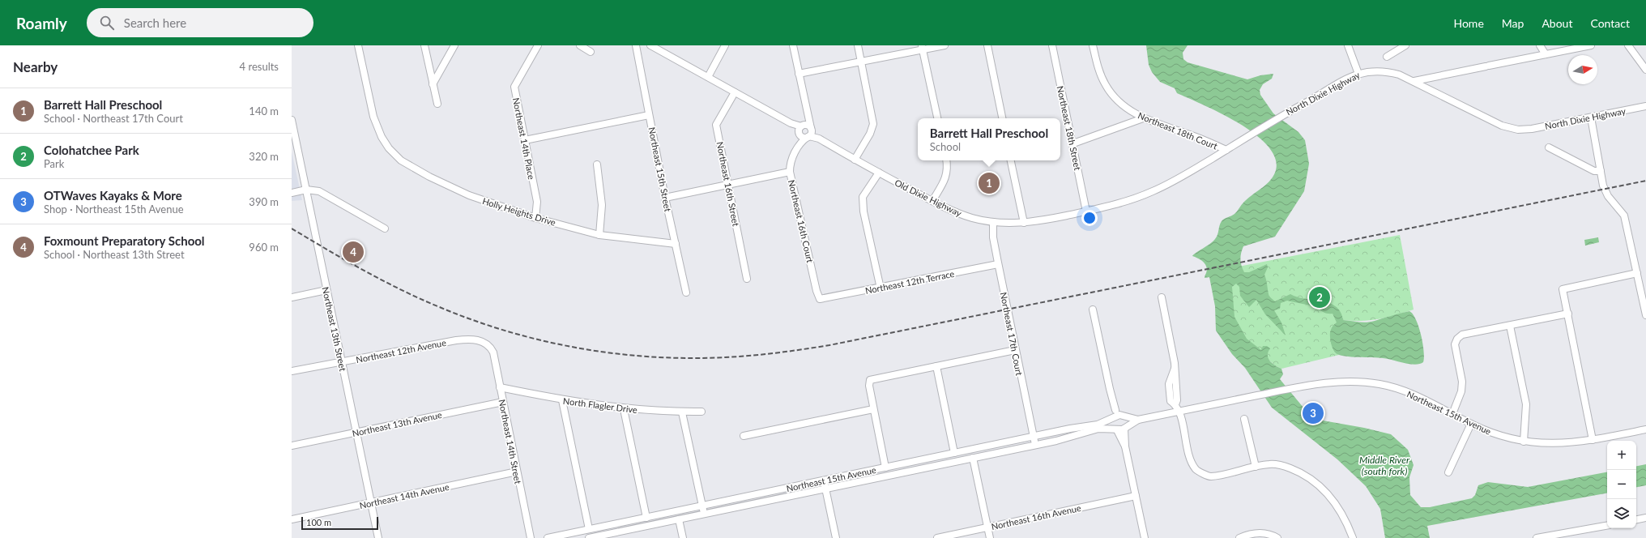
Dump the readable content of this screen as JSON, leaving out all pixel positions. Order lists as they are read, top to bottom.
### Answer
{
  "streets": {
    "street": [
      "North Dixie Highway",
      "Northeast 18th Street",
      "Northeast 18th Court",
      "Northeast 14th Place",
      "Northeast 15th Street",
      "Northeast 16th Street",
      "Old Dixie Highway",
      "Holly Heights Drive",
      "Northeast 16th Court",
      "Northeast 12th Terrace",
      "Northeast 13th Street",
      "Northeast 17th Court",
      "Northeast 12th Avenue",
      "North Flagler Drive",
      "Northeast 15th Avenue",
      "Northeast 13th Avenue",
      "Northeast 14th Street",
      "Northeast 14th Avenue",
      "Northeast 16th Avenue"
    ]
  },
  "crossings": [
    ["North Dixie Highway", "Northeast 18th Street"],
    ["North Dixie Highway", "Northeast 18th Court"],
    ["North Dixie Highway", "Old Dixie Highway"],
    ["Northeast 18th Street", "Old Dixie Highway"],
    ["Northeast 14th Place", "Holly Heights Drive"],
    ["Northeast 15th Street", "Holly Heights Drive"],
    ["Old Dixie Highway", "Northeast 16th Court"],
    ["Old Dixie Highway", "Northeast 17th Court"],
    ["Northeast 16th Court", "Northeast 12th Terrace"],
    ["Northeast 12th Terrace", "Northeast 17th Court"],
    ["Northeast 13th Street", "Northeast 12th Avenue"],
    ["Northeast 13th Street", "Northeast 13th Avenue"],
    ["Northeast 13th Street", "Northeast 14th Avenue"],
    ["Northeast 17th Court", "Northeast 15th Avenue"],
    ["Northeast 12th Avenue", "Northeast 14th Street"],
    ["North Flagler Drive", "Northeast 14th Street"],
    ["Northeast 13th Avenue", "Northeast 14th Street"],
    ["Northeast 14th Street", "Northeast 14th Avenue"]
  ],
  "water": ["Middle River (south fork)"],
  "scale_bar": "100 m",
  "north": "right",
  "page": {
    "header": "Roamly",
    "search": "Search here",
    "nav": [
      "Home",
      "Map",
      "About",
      "Contact"
    ],
    "heading": ["Nearby", "4 results"],
    "list": [
      {
        "mark": "1",
        "name": "Barrett Hall Preschool",
        "note": "School · Northeast 17th Court",
        "value": "140 m"
      },
      {
        "mark": "2",
        "name": "Colohatchee Park",
        "note": "Park",
        "value": "320 m"
      },
      {
        "mark": "3",
        "name": "OTWaves Kayaks & More",
        "note": "Shop · Northeast 15th Avenue",
        "value": "390 m"
      },
      {
        "mark": "4",
        "name": "Foxmount Preparatory School",
        "note": "School · Northeast 13th Street",
        "value": "960 m"
      }
    ],
    "popup": ["Barrett Hall Preschool", "School"],
    "pins": [
      "1",
      "4",
      "2",
      "3"
    ],
    "map_buttons": ["+", "−"],
    "scale": "100 m"
  }
}
